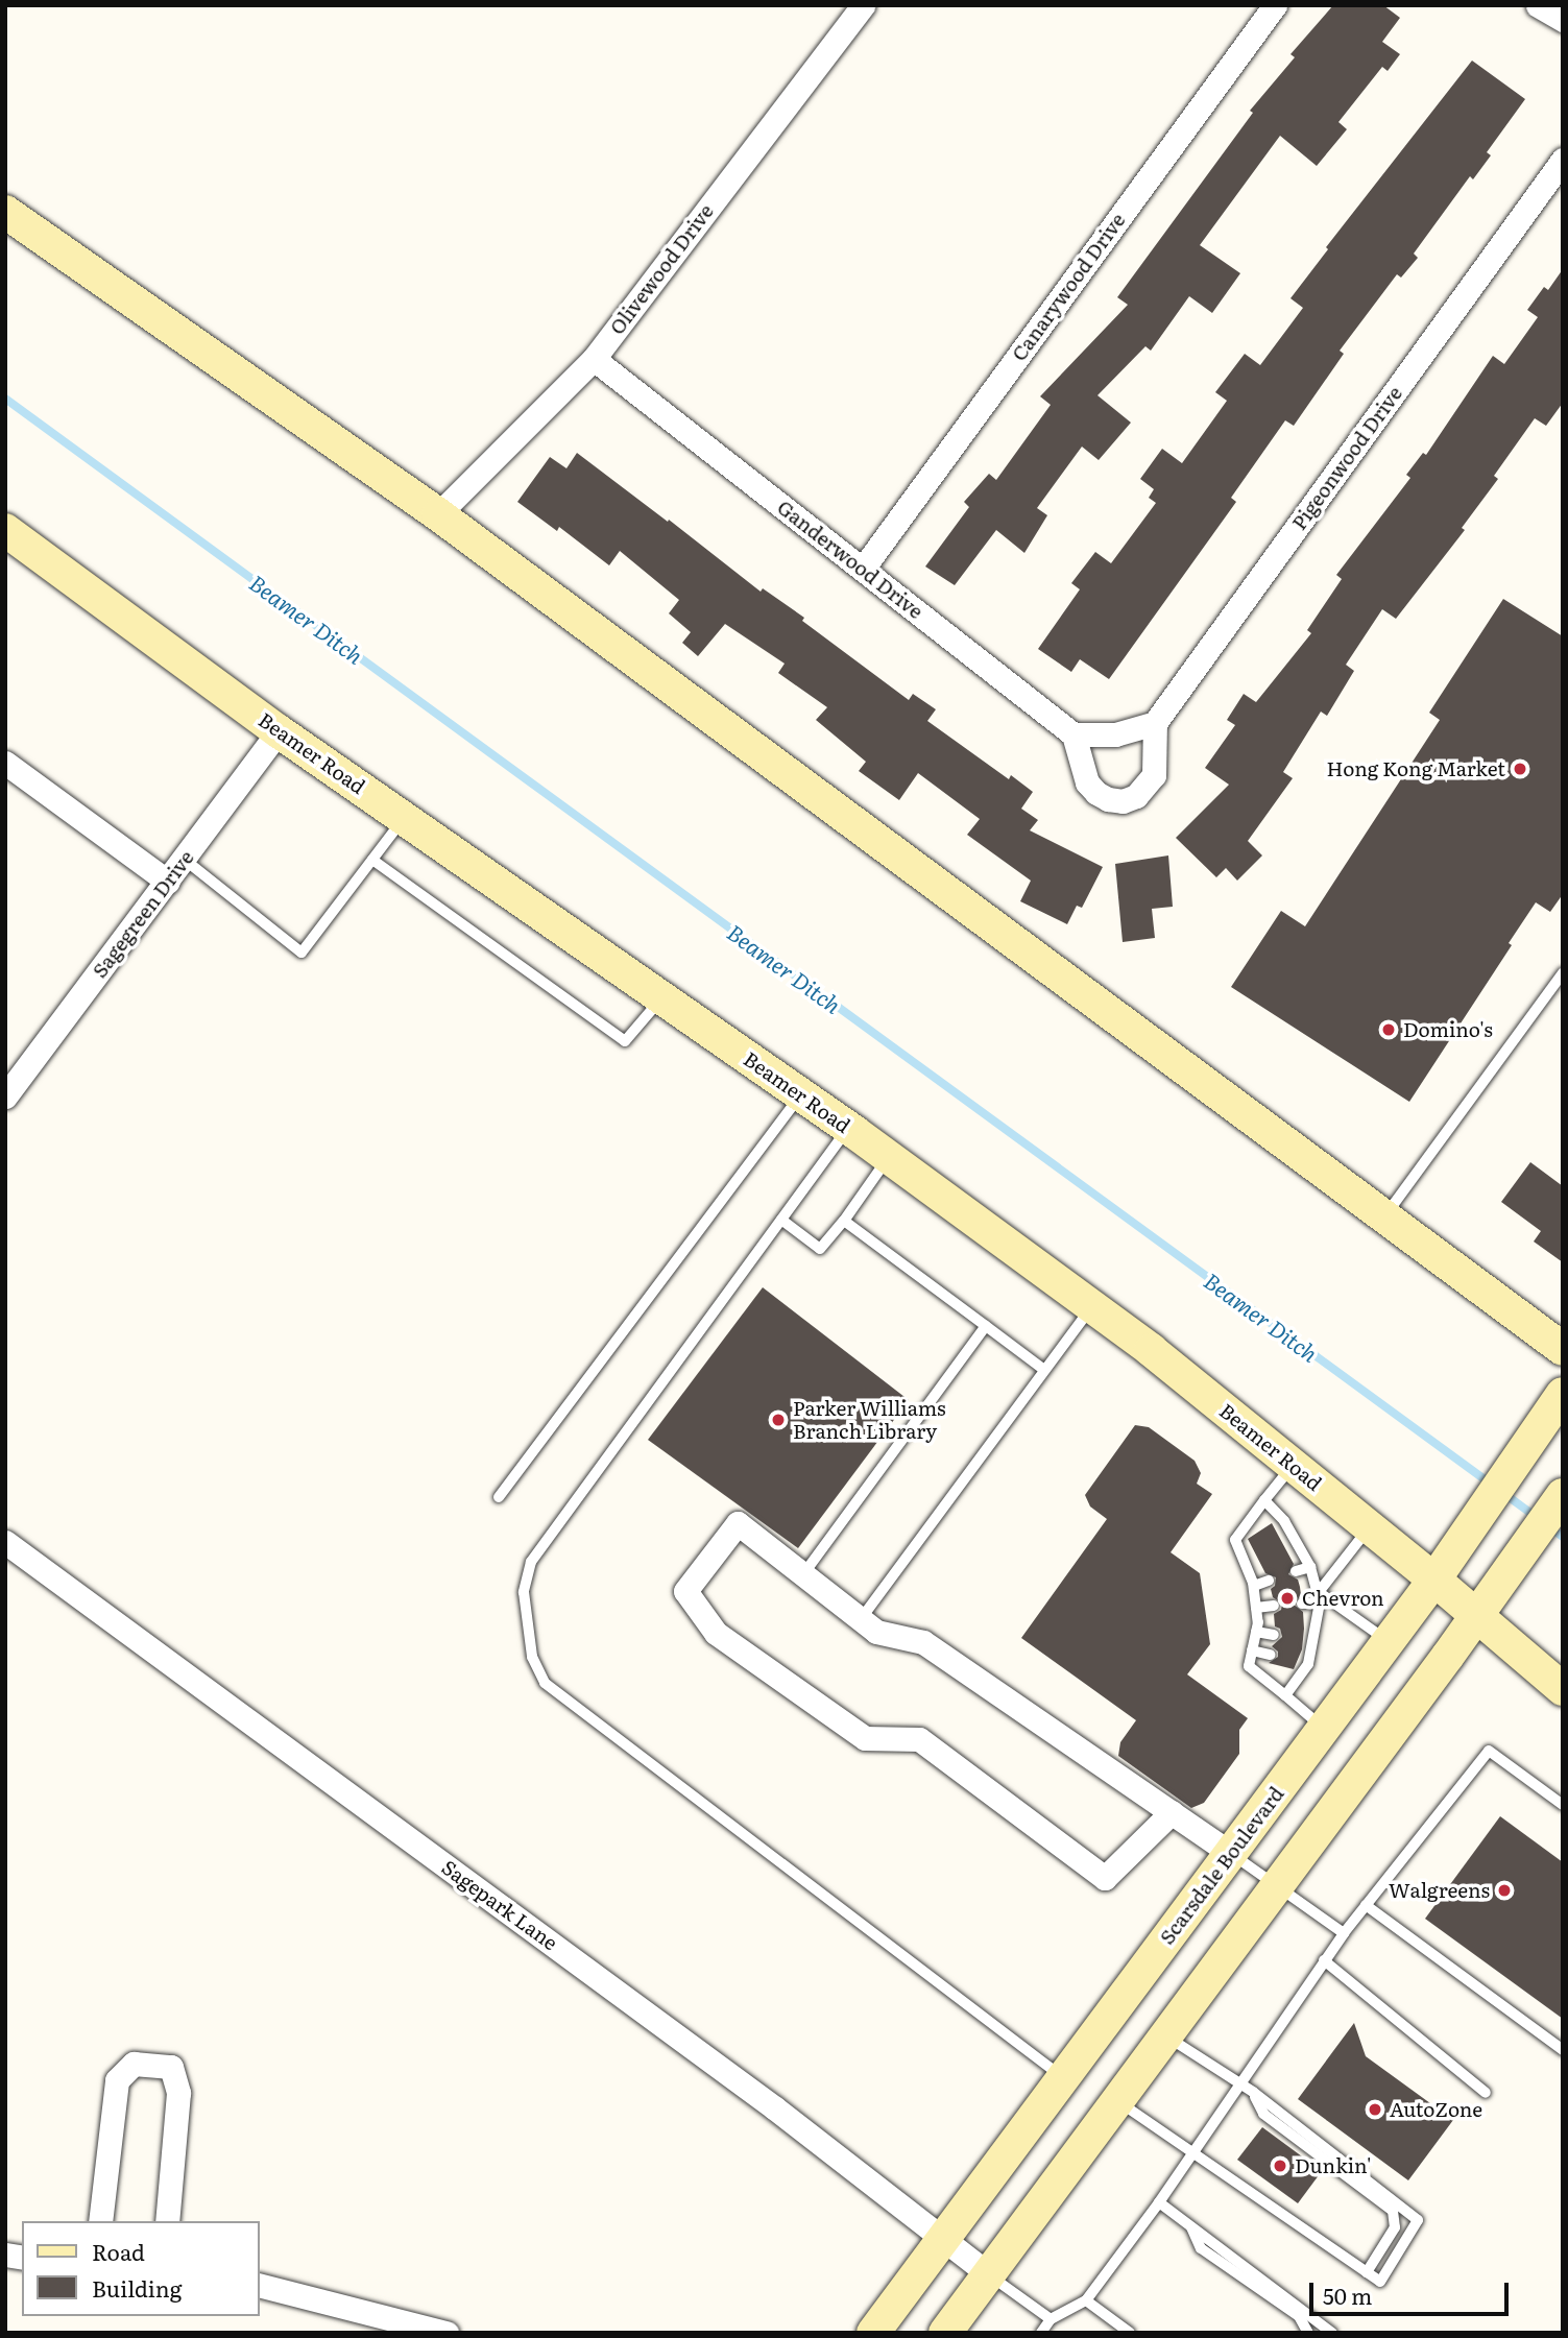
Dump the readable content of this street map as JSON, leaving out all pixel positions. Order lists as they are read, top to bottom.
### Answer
{
  "streets": {
    "main road": ["Beamer Road", "Scarsdale Boulevard"],
    "street": [
      "Olivewood Drive",
      "Canarywood Drive",
      "Pigeonwood Drive",
      "Ganderwood Drive",
      "Sagegreen Drive",
      "Sagepark Lane"
    ]
  },
  "crossings": [
    ["Olivewood Drive", "Ganderwood Drive"],
    ["Canarywood Drive", "Ganderwood Drive"],
    ["Beamer Road", "Sagegreen Drive"],
    ["Beamer Road", "Scarsdale Boulevard"],
    ["Scarsdale Boulevard", "Sagepark Lane"]
  ],
  "water": ["Beamer Ditch"],
  "places": [
    "Hong Kong Market",
    "Domino's",
    "Parker Williams Branch Library",
    "Chevron",
    "Walgreens",
    "AutoZone",
    "Dunkin'"
  ],
  "legend": ["Road", "Building"],
  "scale_bar": "50 m"
}
